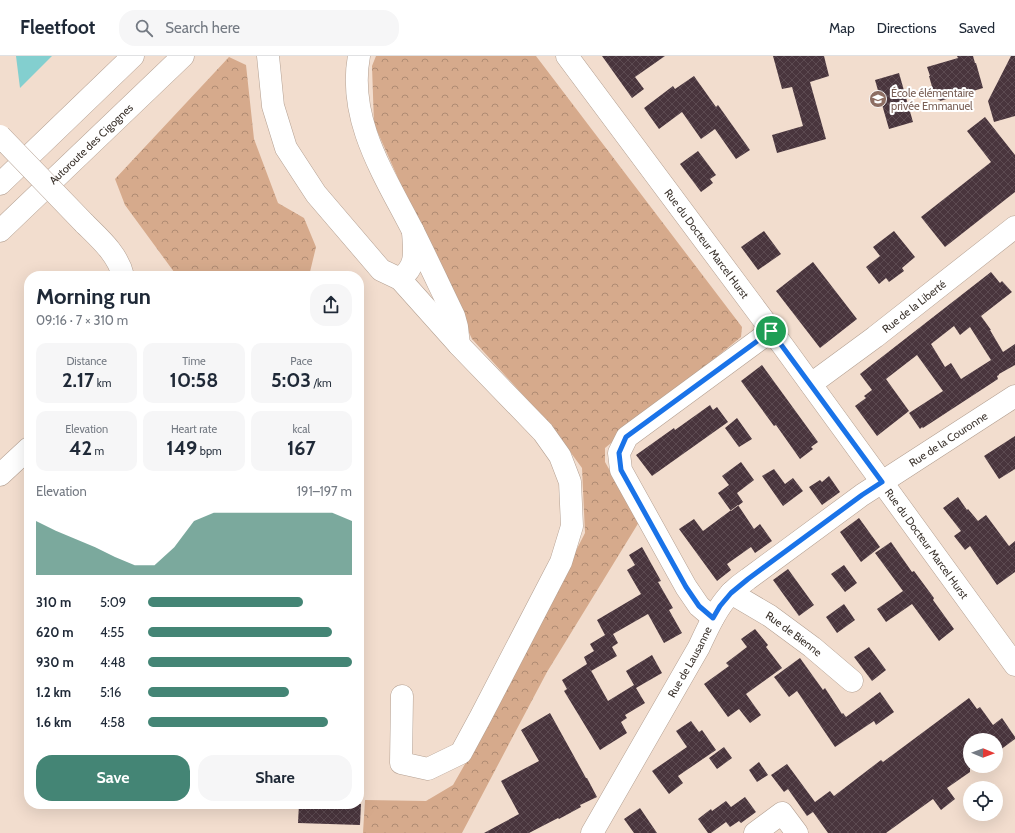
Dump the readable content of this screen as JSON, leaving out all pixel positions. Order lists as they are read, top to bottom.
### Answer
{
  "streets": {
    "main road": [
      "Autoroute des Cigognes",
      "Rue du Docteur Marcel Hurst",
      "Rue de la Liberté",
      "Rue de la Couronne",
      "Rue de Bienne",
      "Rue de Lausanne"
    ]
  },
  "crossings": [
    ["Rue du Docteur Marcel Hurst", "Rue de la Liberté"],
    ["Rue du Docteur Marcel Hurst", "Rue de la Couronne"],
    ["Rue du Docteur Marcel Hurst", "Rue de Lausanne"],
    ["Rue de la Couronne", "Rue de Lausanne"],
    ["Rue de Bienne", "Rue de Lausanne"]
  ],
  "places": {
    "school or university": ["École élémentaire privée Emmanuel"]
  },
  "north": "right",
  "page": {
    "header": "Fleetfoot",
    "search": "Search here",
    "nav": ["Map", "Directions", "Saved"],
    "heading": ["Morning run", "09:16 · 7 × 310 m"],
    "stats": [
      ["Distance", "2.17 km"],
      ["Time", "10:58"],
      ["Pace", "5:03 /km"],
      ["Elevation", "42 m"],
      ["Heart rate", "149 bpm"],
      ["kcal", "167"]
    ],
    "chart": ["Elevation", "191–197 m"],
    "list": [
      {
        "name": "310 m",
        "note": "5:09"
      },
      {
        "name": "620 m",
        "note": "4:55"
      },
      {
        "name": "930 m",
        "note": "4:48"
      },
      {
        "name": "1.2 km",
        "note": "5:16"
      },
      {
        "name": "1.6 km",
        "note": "4:58"
      }
    ],
    "buttons": ["Save", "Share"]
  }
}
